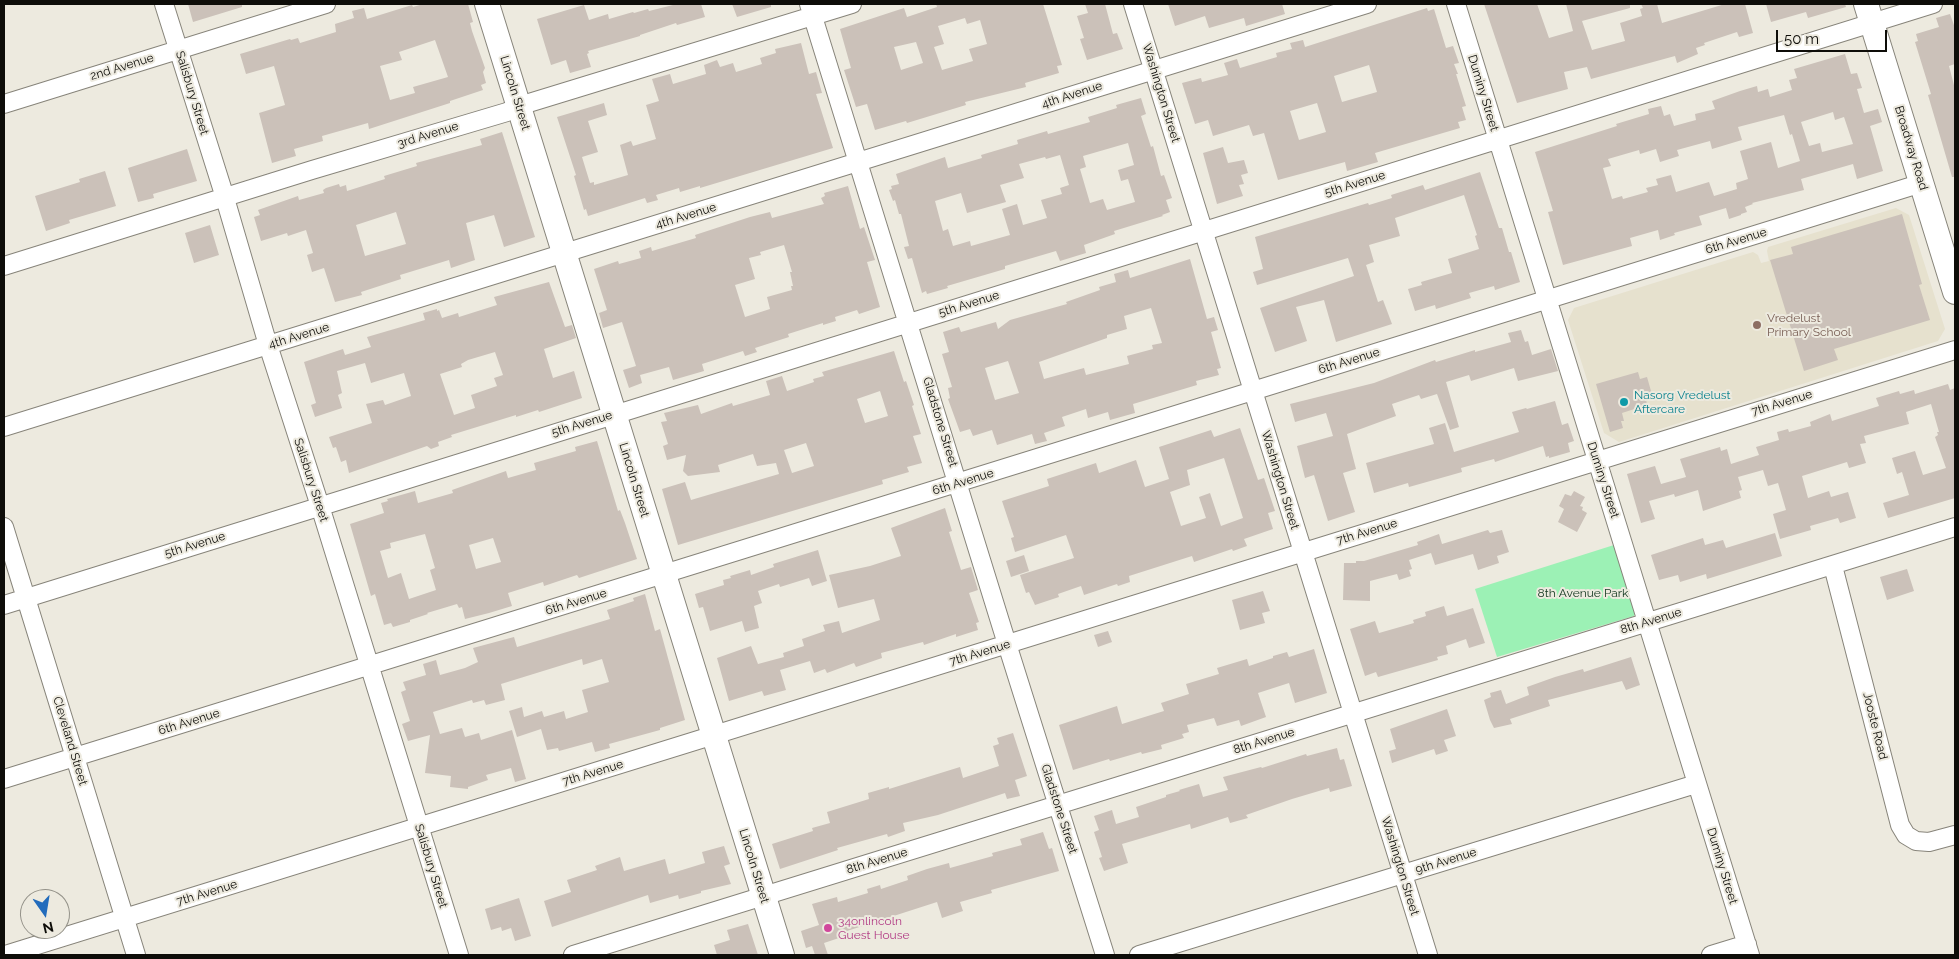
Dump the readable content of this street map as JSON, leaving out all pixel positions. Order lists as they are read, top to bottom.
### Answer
{
  "streets": {
    "street": [
      "2nd Avenue",
      "Salisbury Street",
      "Lincoln Street",
      "Washington Street",
      "Duminy Street",
      "4th Avenue",
      "3rd Avenue",
      "Broadway Road",
      "5th Avenue",
      "6th Avenue",
      "7th Avenue",
      "Gladstone Street",
      "8th Avenue",
      "Jooste Road",
      "Cleveland Street",
      "9th Avenue"
    ]
  },
  "crossings": [
    ["2nd Avenue", "Salisbury Street"],
    ["Salisbury Street", "4th Avenue"],
    ["Salisbury Street", "3rd Avenue"],
    ["Salisbury Street", "5th Avenue"],
    ["Salisbury Street", "6th Avenue"],
    ["Salisbury Street", "7th Avenue"],
    ["Lincoln Street", "4th Avenue"],
    ["Lincoln Street", "3rd Avenue"],
    ["Lincoln Street", "5th Avenue"],
    ["Lincoln Street", "6th Avenue"],
    ["Lincoln Street", "7th Avenue"],
    ["Lincoln Street", "8th Avenue"],
    ["Washington Street", "4th Avenue"],
    ["Washington Street", "5th Avenue"],
    ["Washington Street", "6th Avenue"],
    ["Washington Street", "7th Avenue"],
    ["Washington Street", "8th Avenue"],
    ["Washington Street", "9th Avenue"],
    ["Duminy Street", "5th Avenue"],
    ["Duminy Street", "6th Avenue"],
    ["Duminy Street", "7th Avenue"],
    ["Duminy Street", "8th Avenue"],
    ["Duminy Street", "9th Avenue"],
    ["4th Avenue", "Gladstone Street"],
    ["3rd Avenue", "Gladstone Street"],
    ["Broadway Road", "5th Avenue"],
    ["Broadway Road", "6th Avenue"],
    ["5th Avenue", "Gladstone Street"],
    ["5th Avenue", "Cleveland Street"],
    ["6th Avenue", "Gladstone Street"],
    ["6th Avenue", "Cleveland Street"],
    ["7th Avenue", "Gladstone Street"],
    ["7th Avenue", "Cleveland Street"],
    ["Gladstone Street", "8th Avenue"],
    ["8th Avenue", "Jooste Road"]
  ],
  "parks": ["8th Avenue Park"],
  "places": ["Vredelust Primary School", "Nasorg Vredelust Aftercare", "34onlincoln Guest House"],
  "scale_bar": "50 m",
  "north": "bottom"
}
